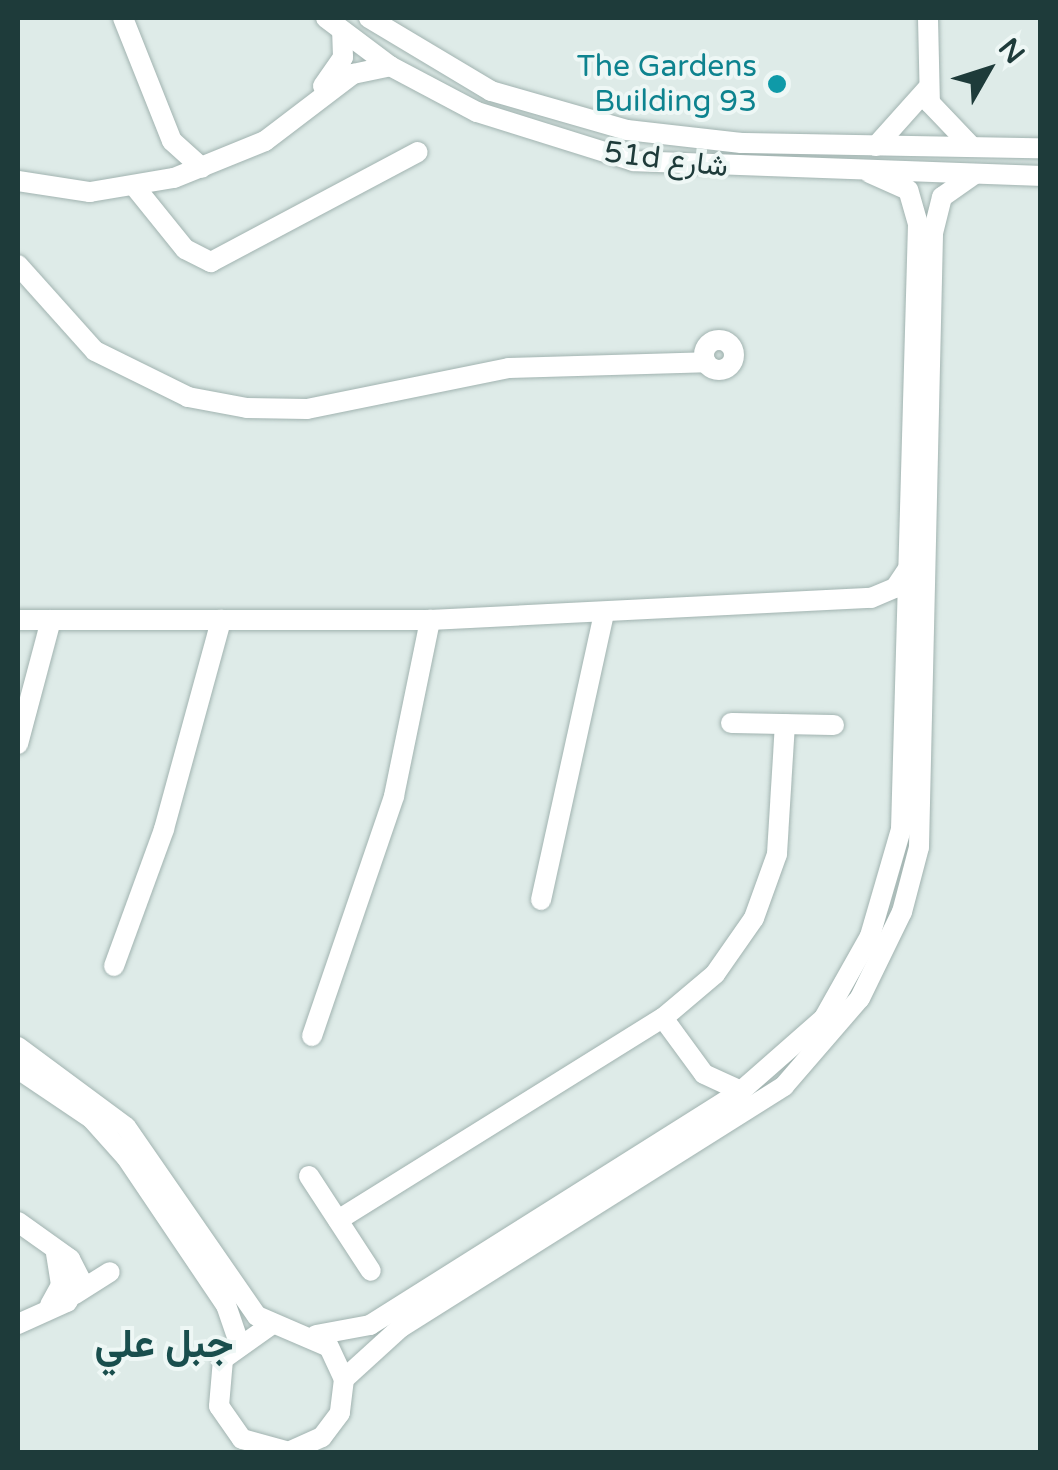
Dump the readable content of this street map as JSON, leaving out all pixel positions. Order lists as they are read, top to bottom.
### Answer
{
  "streets": {
    "street": ["51d شارع"]
  },
  "districts": ["جبل علي"],
  "places": ["The Gardens Building 93"],
  "north": "top right"
}
